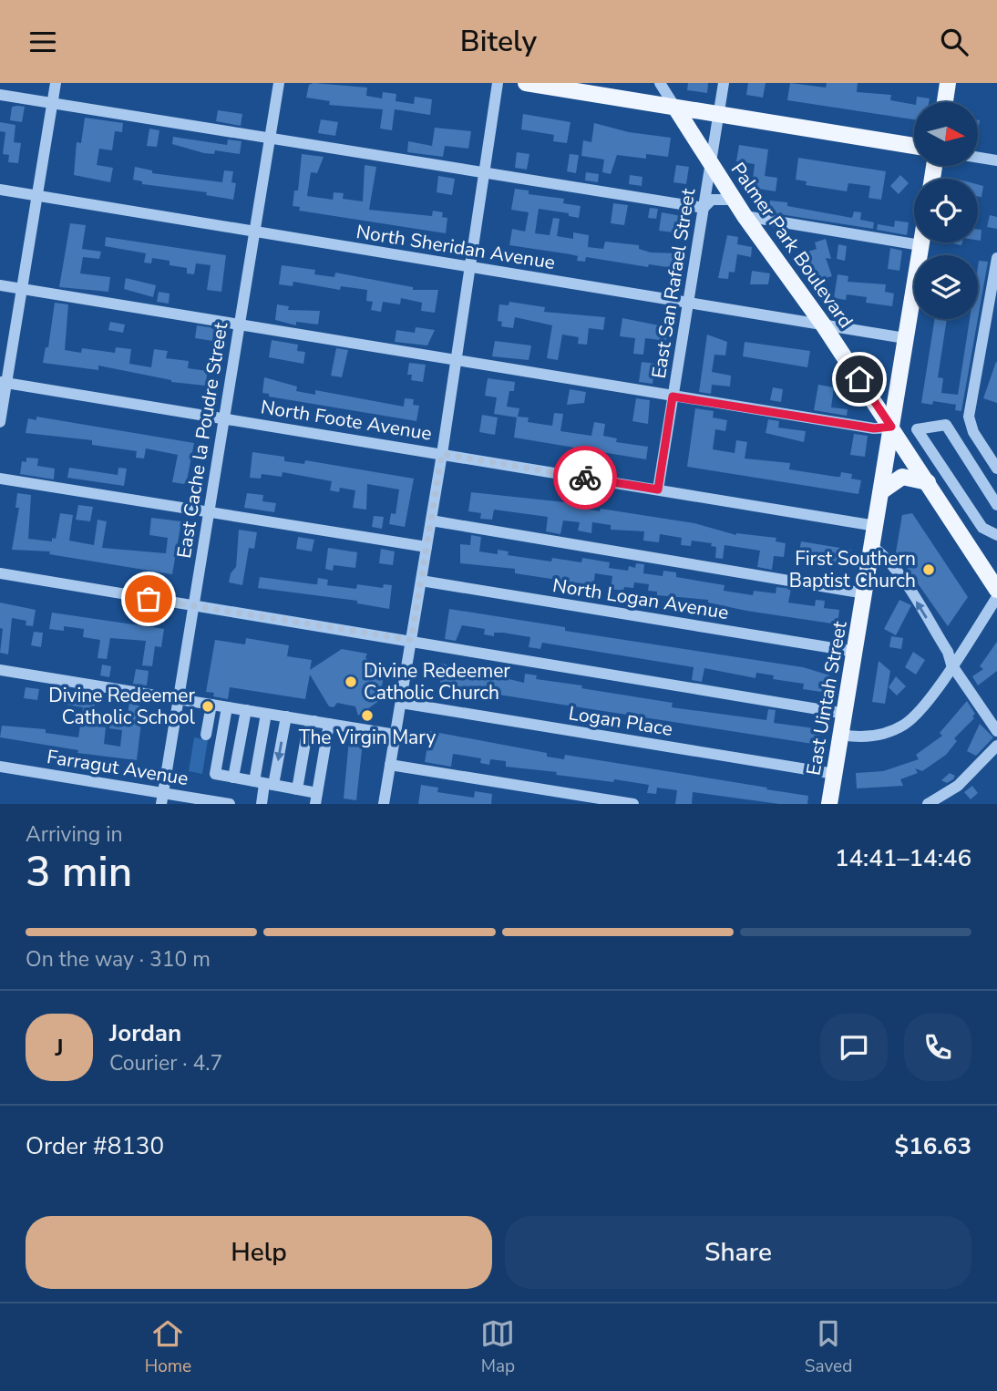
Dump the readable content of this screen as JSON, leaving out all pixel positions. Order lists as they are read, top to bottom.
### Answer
{
  "streets": {
    "main road": ["Palmer Park Boulevard", "East Uintah Street"],
    "street": [
      "North Sheridan Avenue",
      "East San Rafael Street",
      "North Foote Avenue",
      "East Cache la Poudre Street",
      "North Logan Avenue",
      "Logan Place",
      "Farragut Avenue"
    ]
  },
  "crossings": [
    ["Palmer Park Boulevard", "North Sheridan Avenue"],
    ["Palmer Park Boulevard", "East San Rafael Street"],
    ["Palmer Park Boulevard", "East Uintah Street"],
    ["North Sheridan Avenue", "East San Rafael Street"],
    ["North Sheridan Avenue", "East Cache la Poudre Street"],
    ["North Sheridan Avenue", "East Uintah Street"],
    ["East San Rafael Street", "North Foote Avenue"],
    ["North Foote Avenue", "East Cache la Poudre Street"],
    ["North Foote Avenue", "East Uintah Street"],
    ["East Cache la Poudre Street", "Farragut Avenue"],
    ["North Logan Avenue", "East Uintah Street"],
    ["East Uintah Street", "Logan Place"]
  ],
  "places": [
    "First Southern Baptist Church",
    "Divine Redeemer Catholic Church",
    "Divine Redeemer Catholic School",
    "The Virgin Mary"
  ],
  "north": "right",
  "page": {
    "header": "Bitely",
    "heading": ["3 min", "Arriving in", "14:41–14:46"],
    "panel": [
      "Jordan",
      "Courier · 4.7",
      "Order #8130",
      "$16.63"
    ],
    "bar": "On the way · 310 m",
    "round": "J",
    "buttons": ["Help", "Share"],
    "tabs": ["Home", "Map", "Saved"]
  }
}
